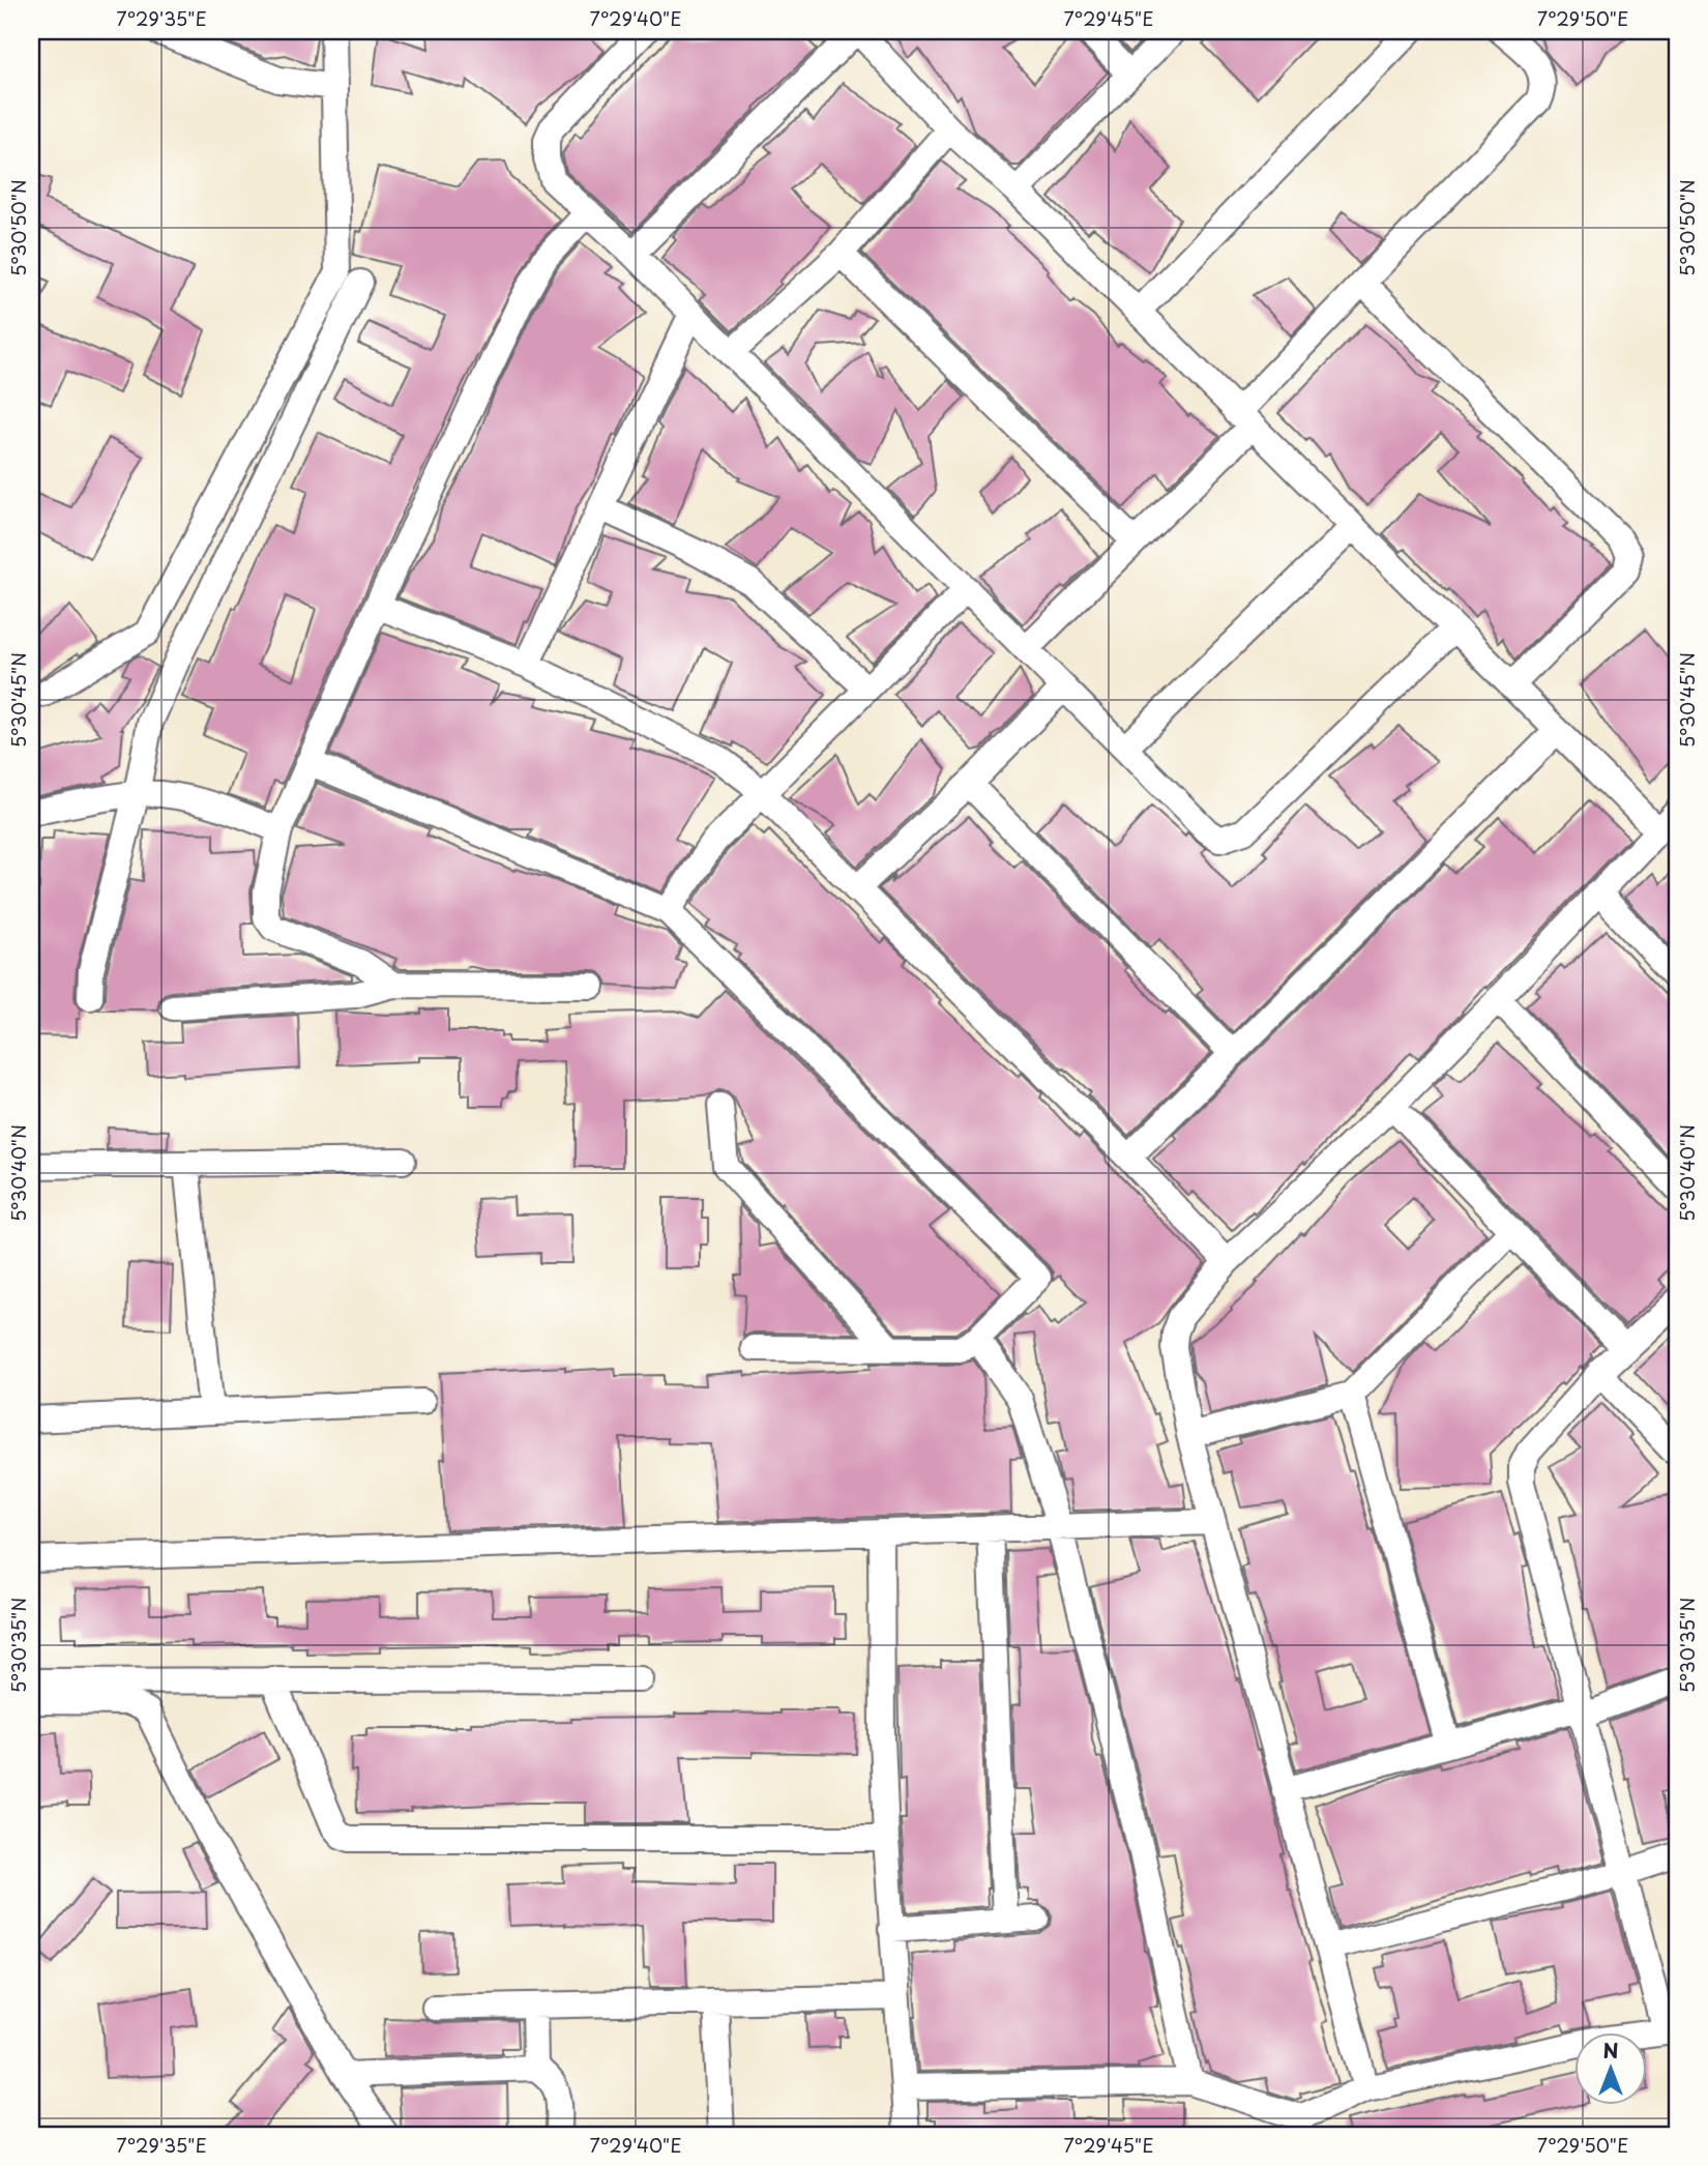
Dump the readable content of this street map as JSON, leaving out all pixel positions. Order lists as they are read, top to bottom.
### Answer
{
  "north": "top",
  "coordinates": [
    "7°29'35\"E",
    "7°29'40\"E",
    "7°29'45\"E",
    "7°29'50\"E",
    "5°30'50\"N",
    "5°30'45\"N",
    "5°30'40\"N",
    "5°30'35\"N"
  ]
}
